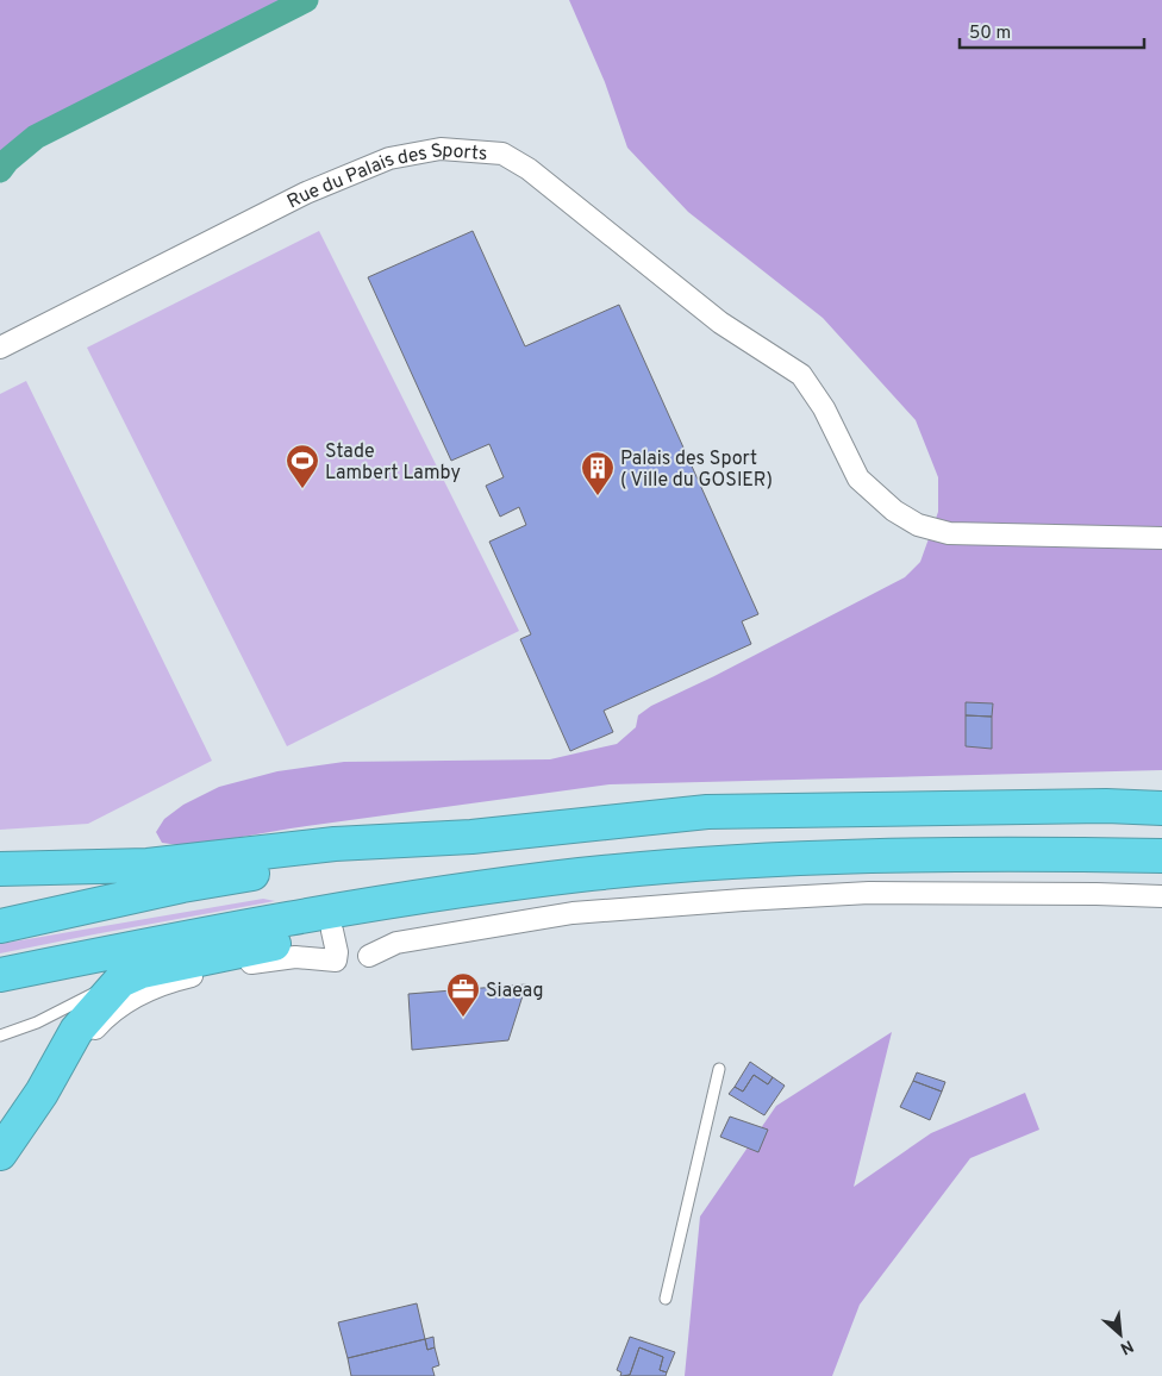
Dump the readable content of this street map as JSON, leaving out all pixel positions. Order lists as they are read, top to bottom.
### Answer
{
  "streets": {
    "street": ["Rue du Palais des Sports"]
  },
  "places": {
    "sports": ["Stade Lambert Lamby"],
    "building": ["Palais des Sport ( Ville du GOSIER)"],
    "office": ["Siaeag"]
  },
  "scale_bar": "50 m",
  "north": "bottom right"
}
